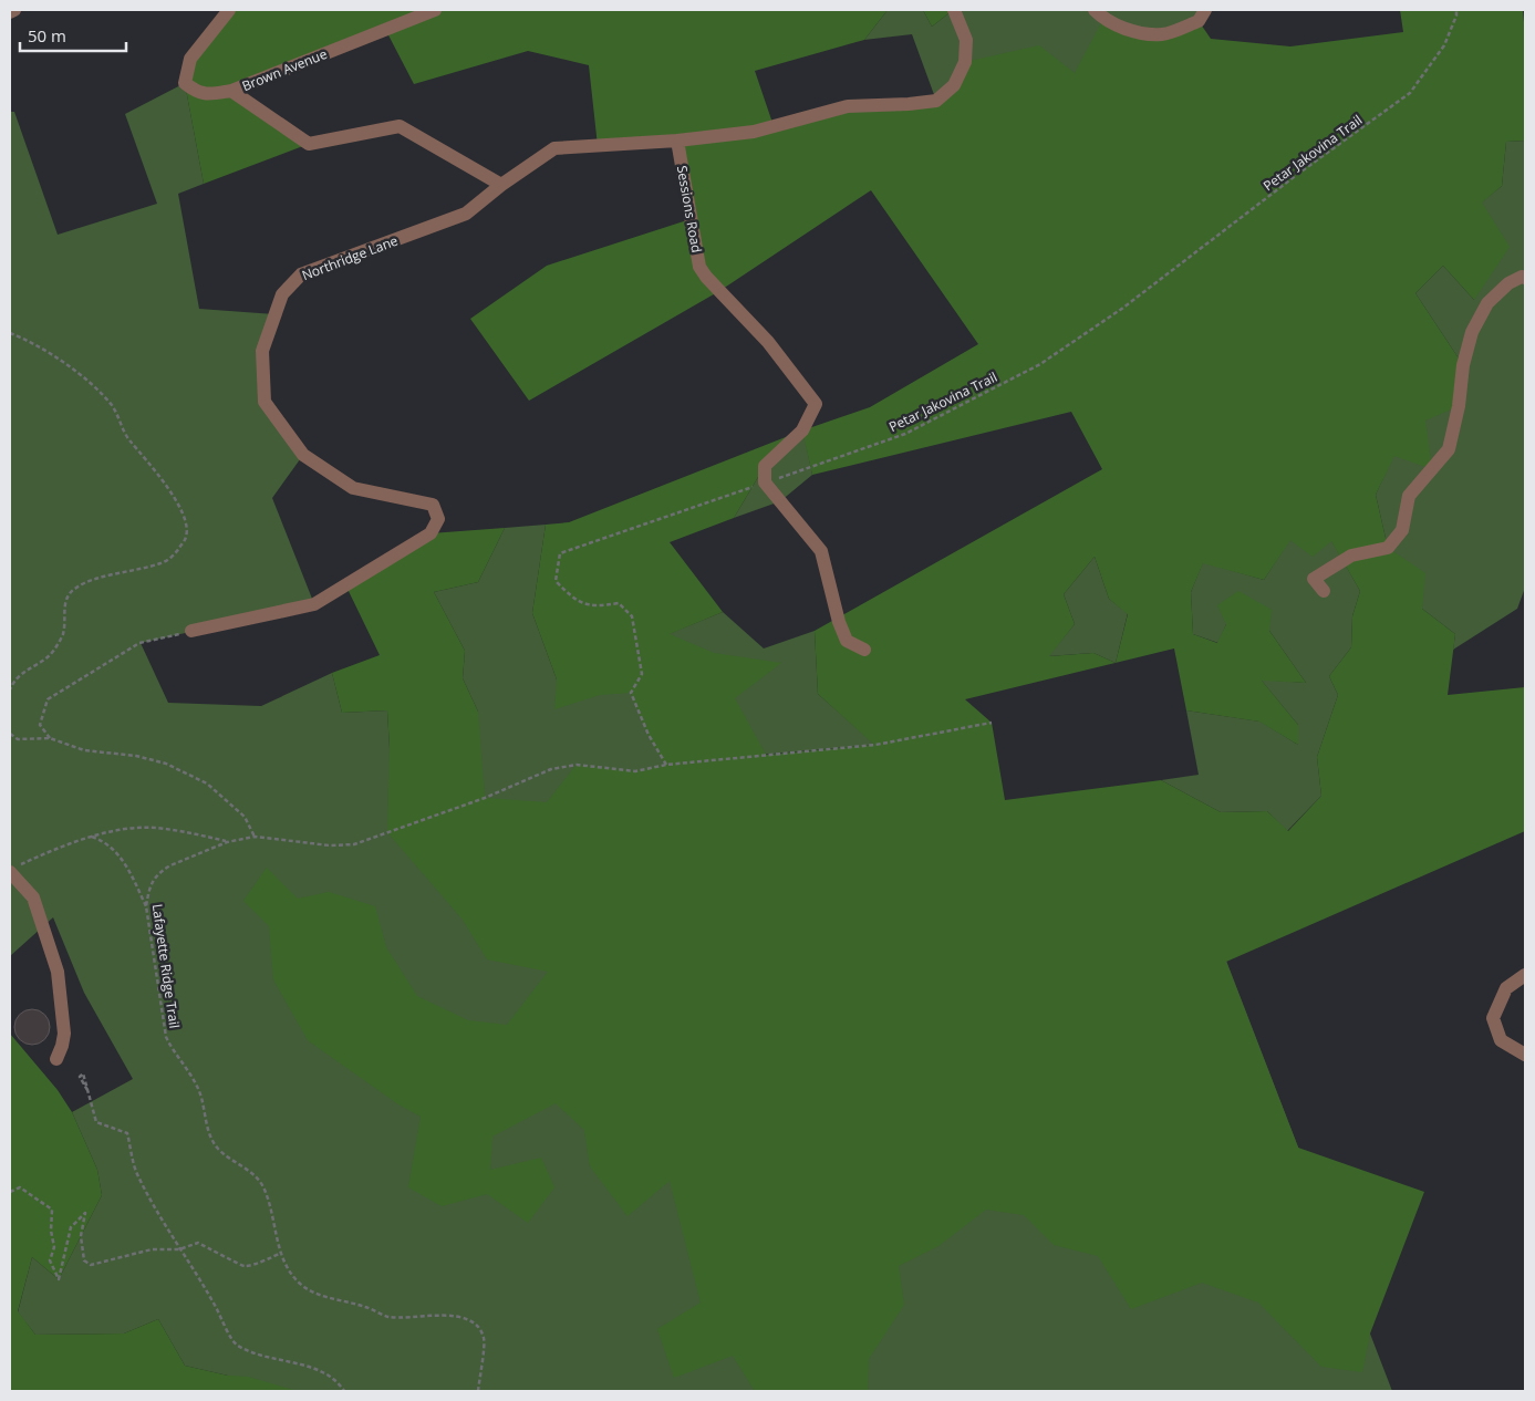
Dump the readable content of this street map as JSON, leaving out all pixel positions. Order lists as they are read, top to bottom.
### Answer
{
  "streets": {
    "street": ["Brown Avenue", "Sessions Road", "Northridge Lane"],
    "path": ["Petar Jakovina Trail", "Lafayette Ridge Trail"]
  },
  "crossings": [
    ["Brown Avenue", "Northridge Lane"],
    ["Petar Jakovina Trail", "Sessions Road"],
    ["Petar Jakovina Trail", "Lafayette Ridge Trail"],
    ["Sessions Road", "Northridge Lane"]
  ],
  "scale_bar": "50 m"
}
